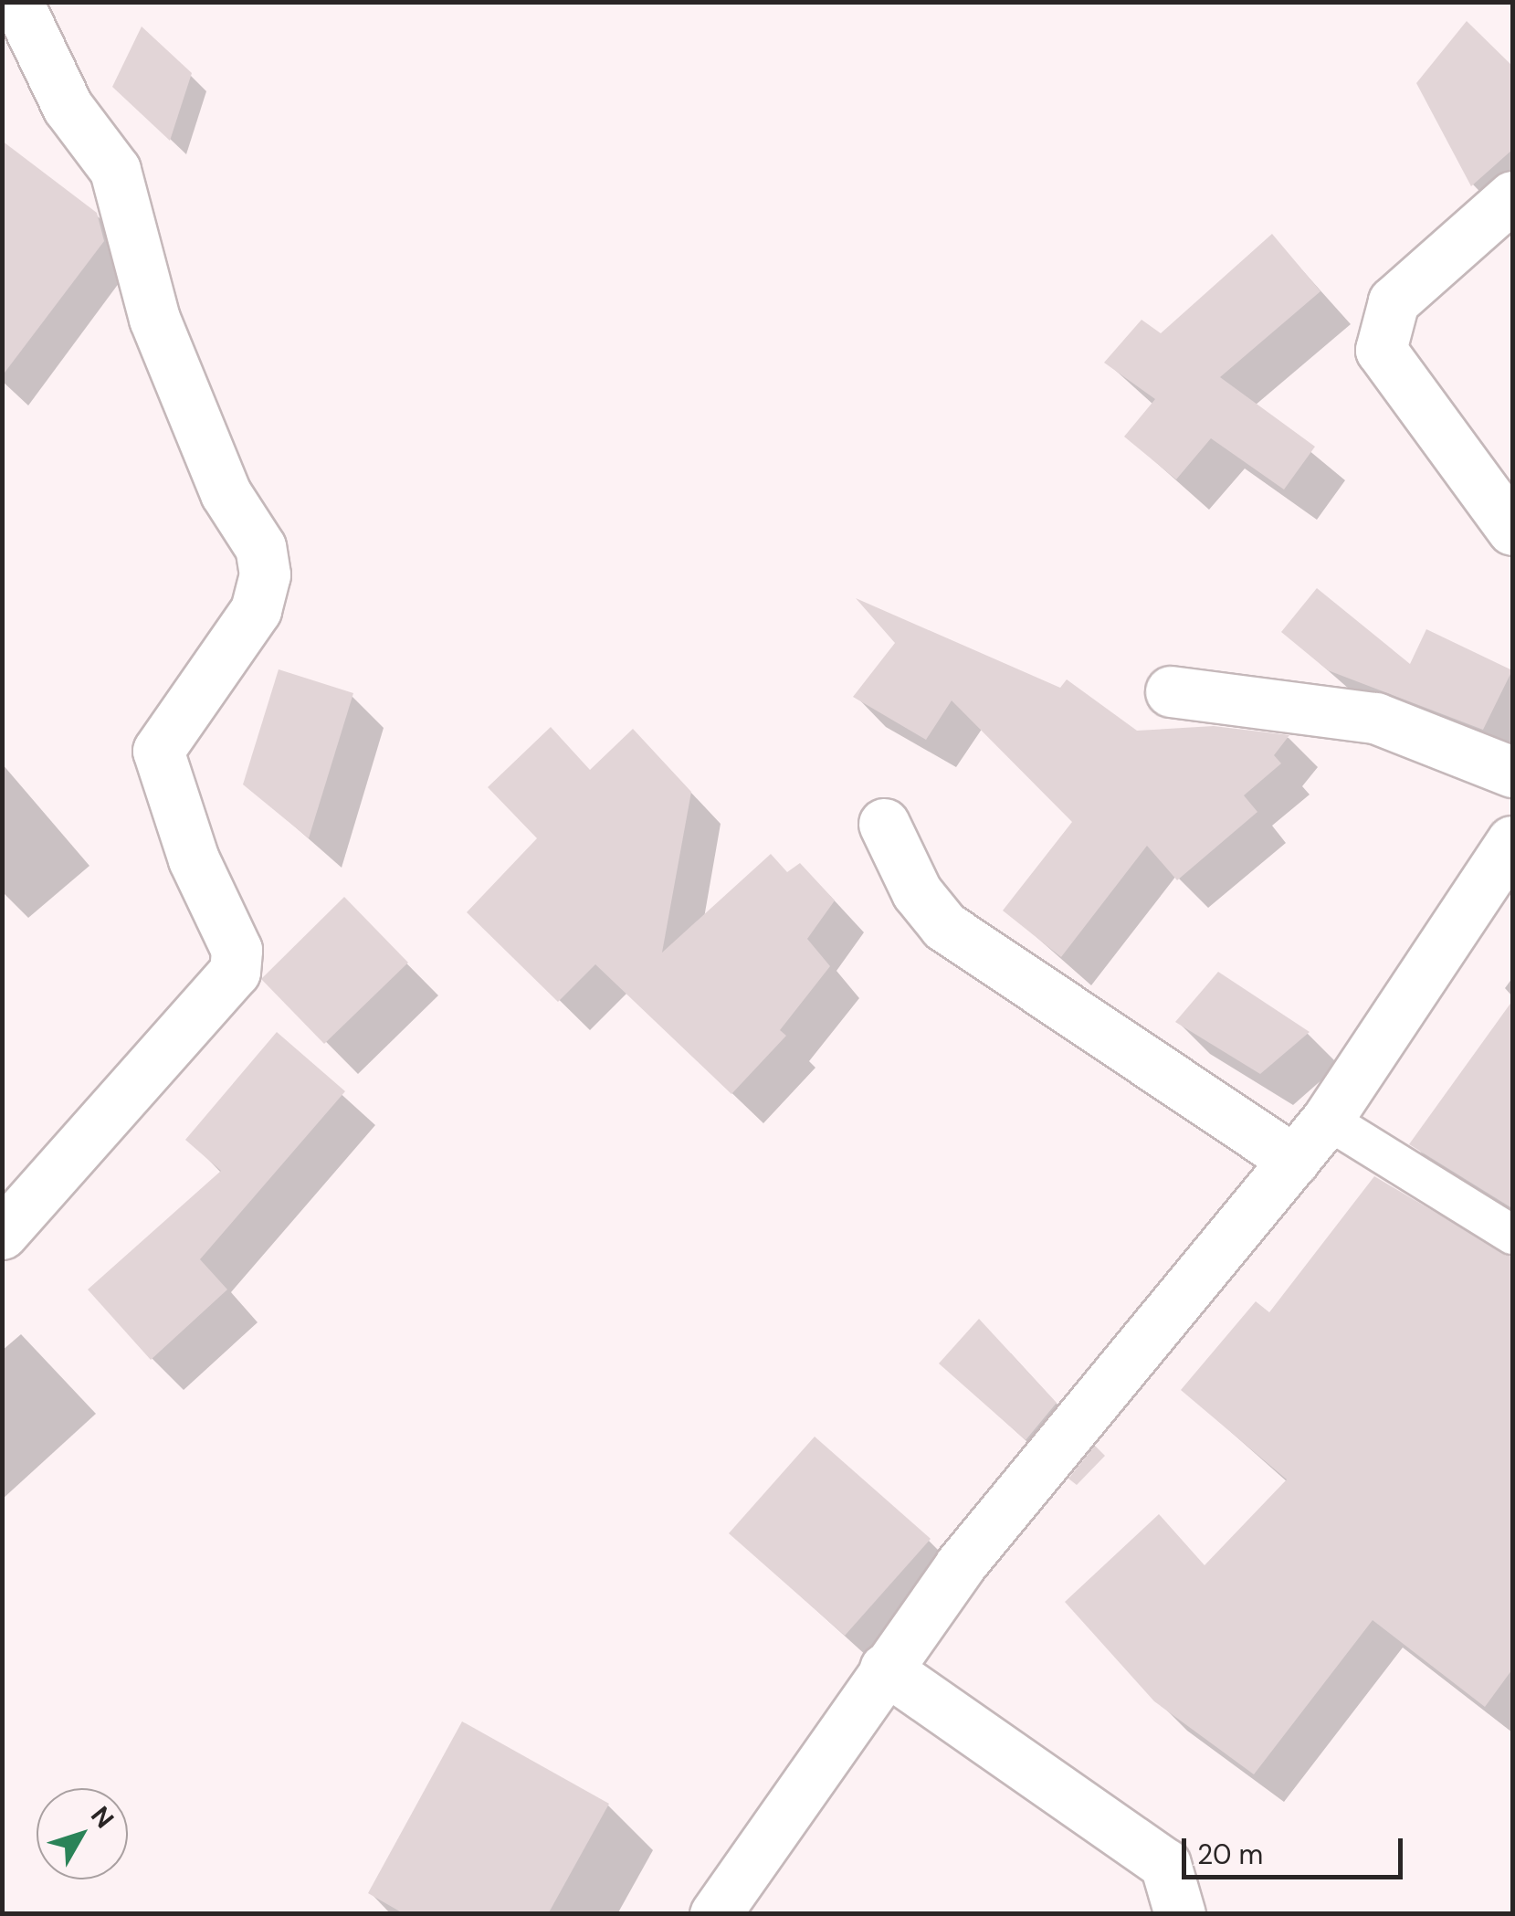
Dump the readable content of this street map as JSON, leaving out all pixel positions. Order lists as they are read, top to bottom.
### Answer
{
  "scale_bar": "20 m",
  "north": "top right"
}
